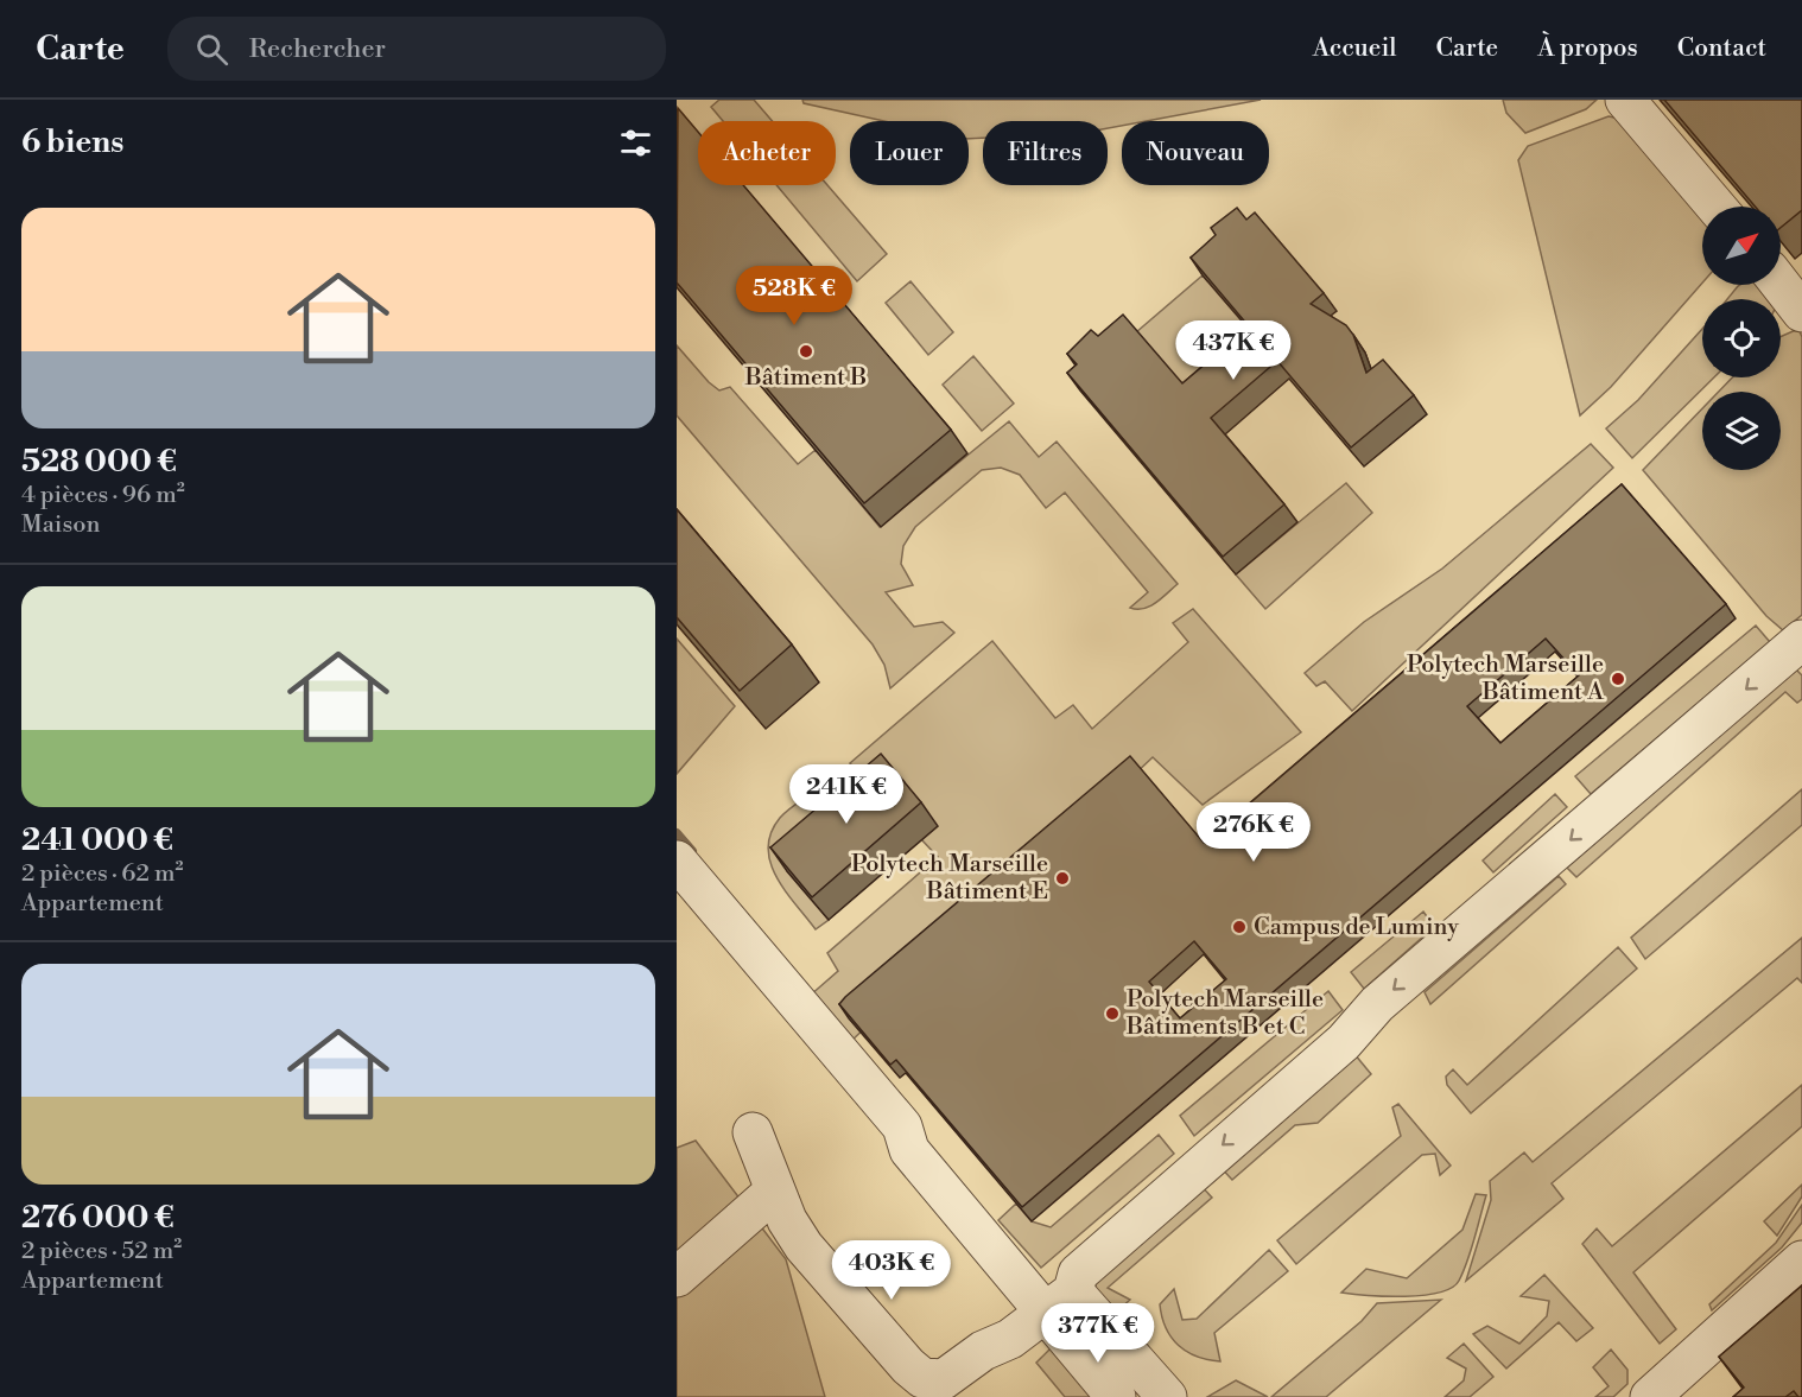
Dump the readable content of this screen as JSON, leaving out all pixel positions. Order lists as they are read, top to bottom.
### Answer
{
  "places": [
    "Bâtiment B",
    "Polytech Marseille Bâtiment A",
    "Polytech Marseille Bâtiment E",
    "Campus de Luminy",
    "Polytech Marseille Bâtiments B et C"
  ],
  "north": "top right",
  "page": {
    "header": "Carte",
    "search": "Rechercher",
    "nav": [
      "Accueil",
      "Carte",
      "À propos",
      "Contact"
    ],
    "heading": "6 biens",
    "chip": [
      "Acheter",
      "Louer",
      "Filtres",
      "Nouveau"
    ],
    "list": [
      {
        "name": "528 000 €",
        "note": "4 pièces · 96 m² · Maison"
      },
      {
        "name": "241 000 €",
        "note": "2 pièces · 62 m² · Appartement"
      },
      {
        "name": "276 000 €",
        "note": "2 pièces · 52 m² · Appartement"
      }
    ],
    "price": [
      "528K €",
      "437K €",
      "241K €",
      "276K €",
      "403K €",
      "377K €"
    ]
  }
}
